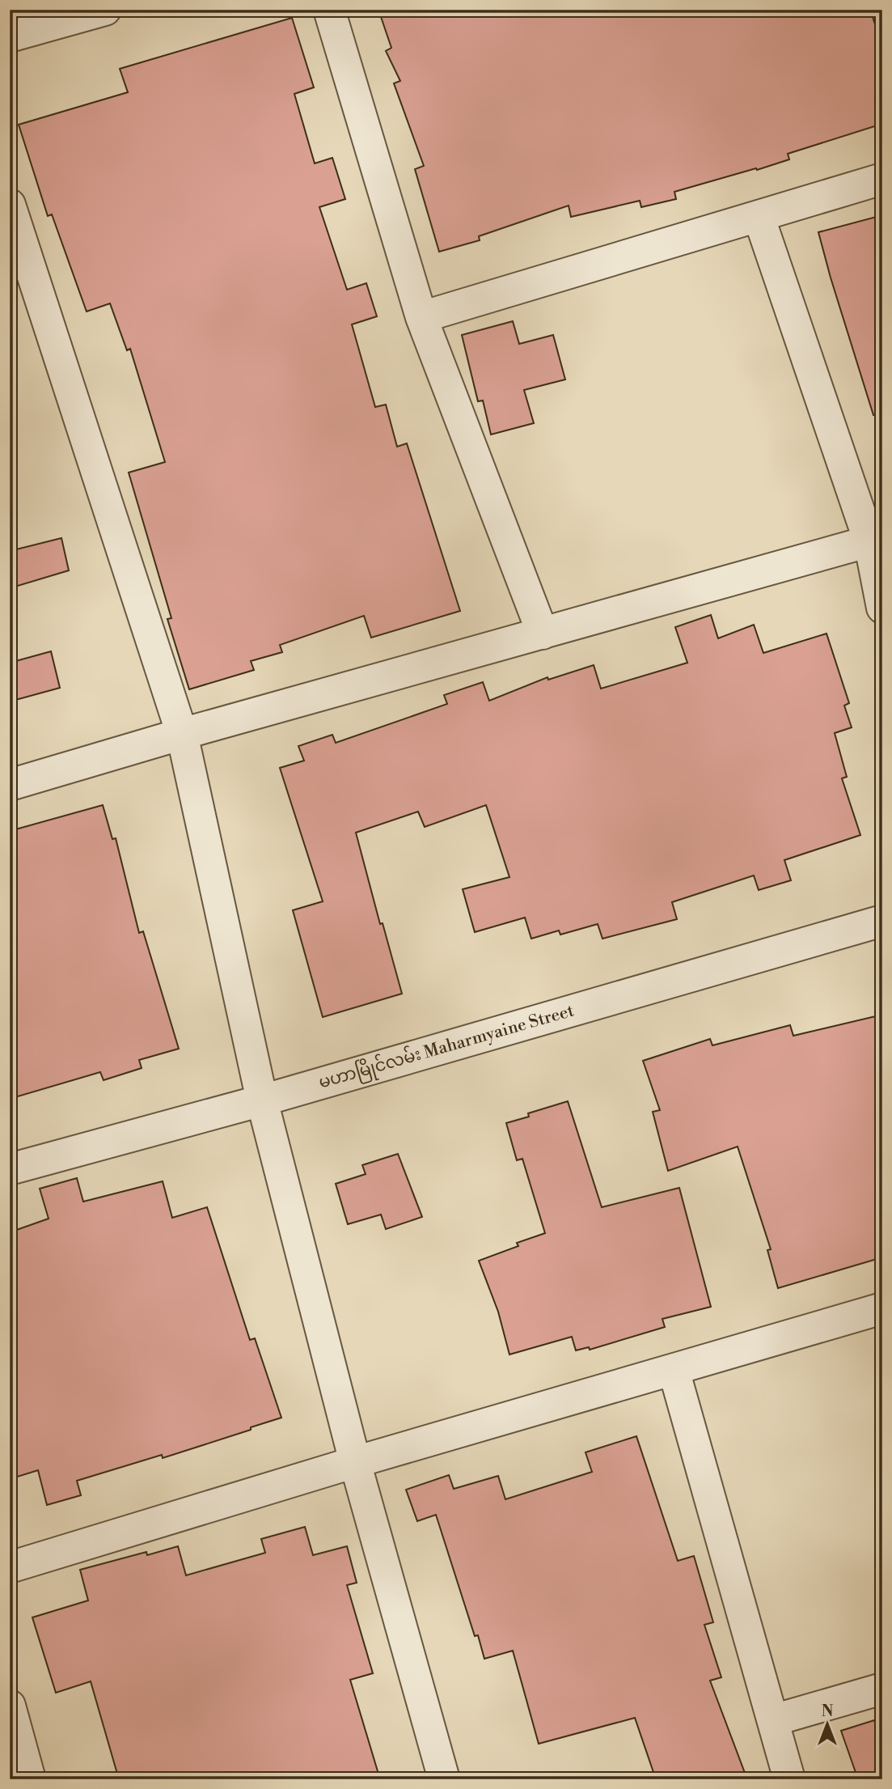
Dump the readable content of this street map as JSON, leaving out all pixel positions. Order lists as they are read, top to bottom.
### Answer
{
  "streets": {
    "street": ["မဟာမြိုင်လမ်း Maharmyaine Street"]
  },
  "north": "top"
}
